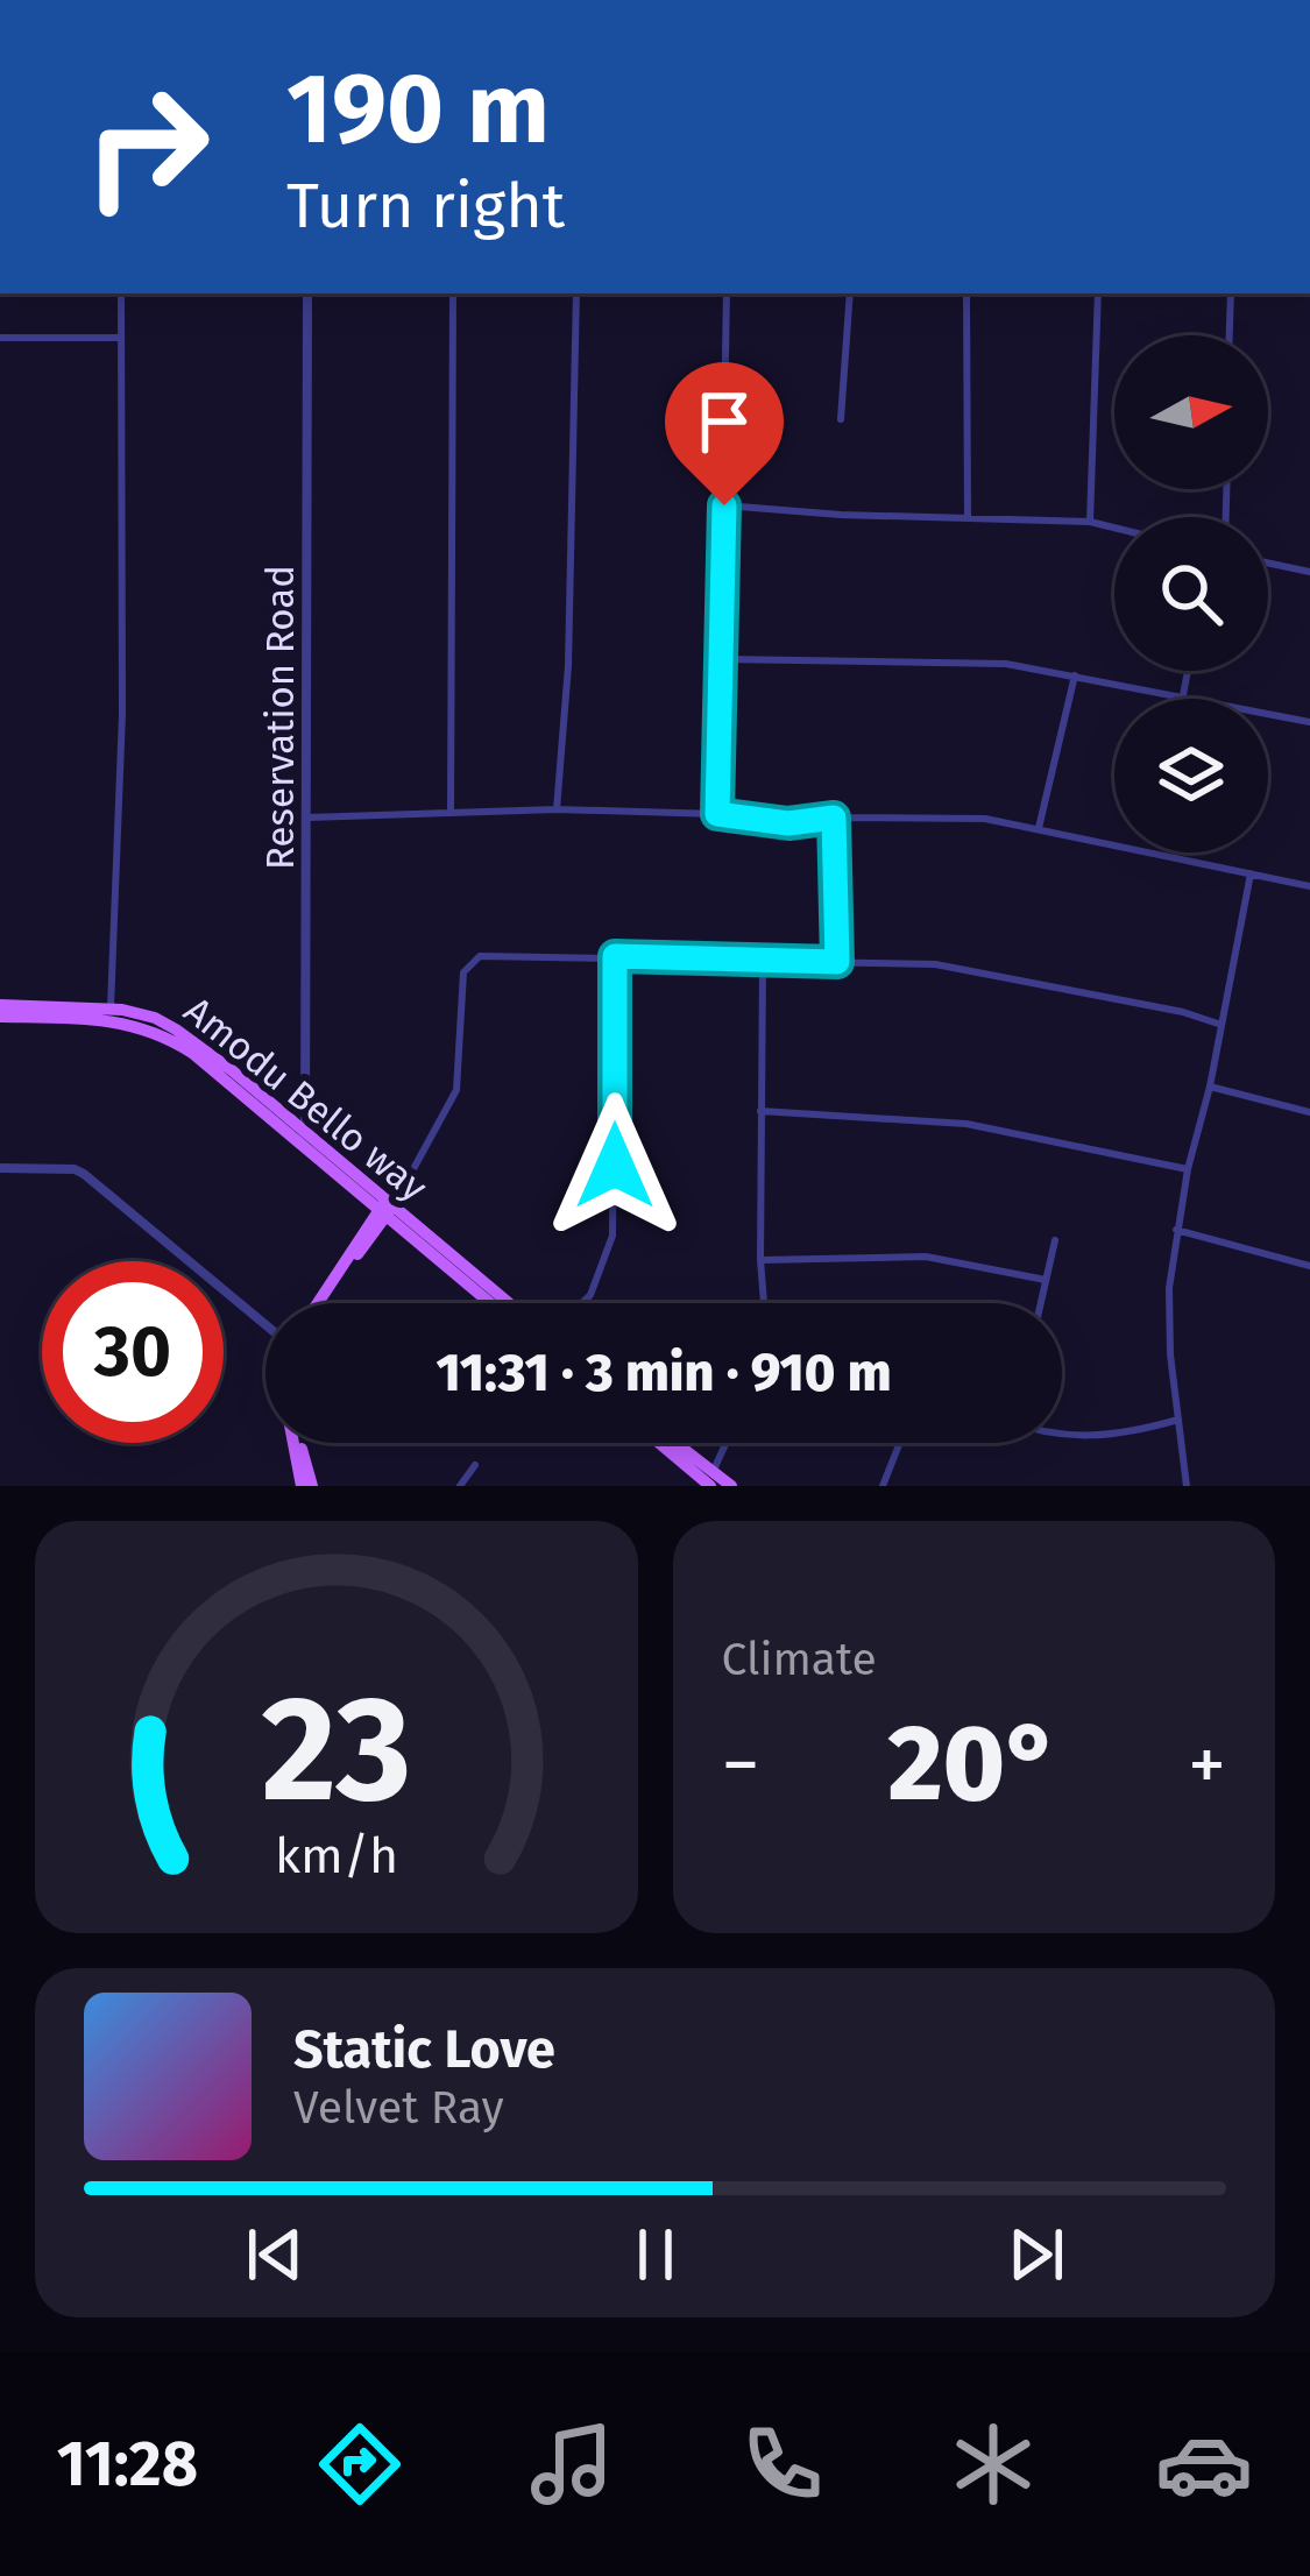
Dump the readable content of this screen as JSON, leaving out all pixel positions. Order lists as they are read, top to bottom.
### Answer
{
  "streets": {
    "main road": ["Amodu Bello way"],
    "street": ["Reservation Road"]
  },
  "crossings": [
    ["Reservation Road", "Amodu Bello way"]
  ],
  "north": "right",
  "page": {
    "turn": ["190 m", "Turn right"],
    "limit": "30",
    "trip": "11:31 · 3 min · 910 m",
    "tile": "Climate",
    "heat": ["−", "20°", "+"],
    "song": ["Static Love", "Velvet Ray"],
    "tabs": "11:28",
    "gauge": ["23", "km/h"]
  }
}
